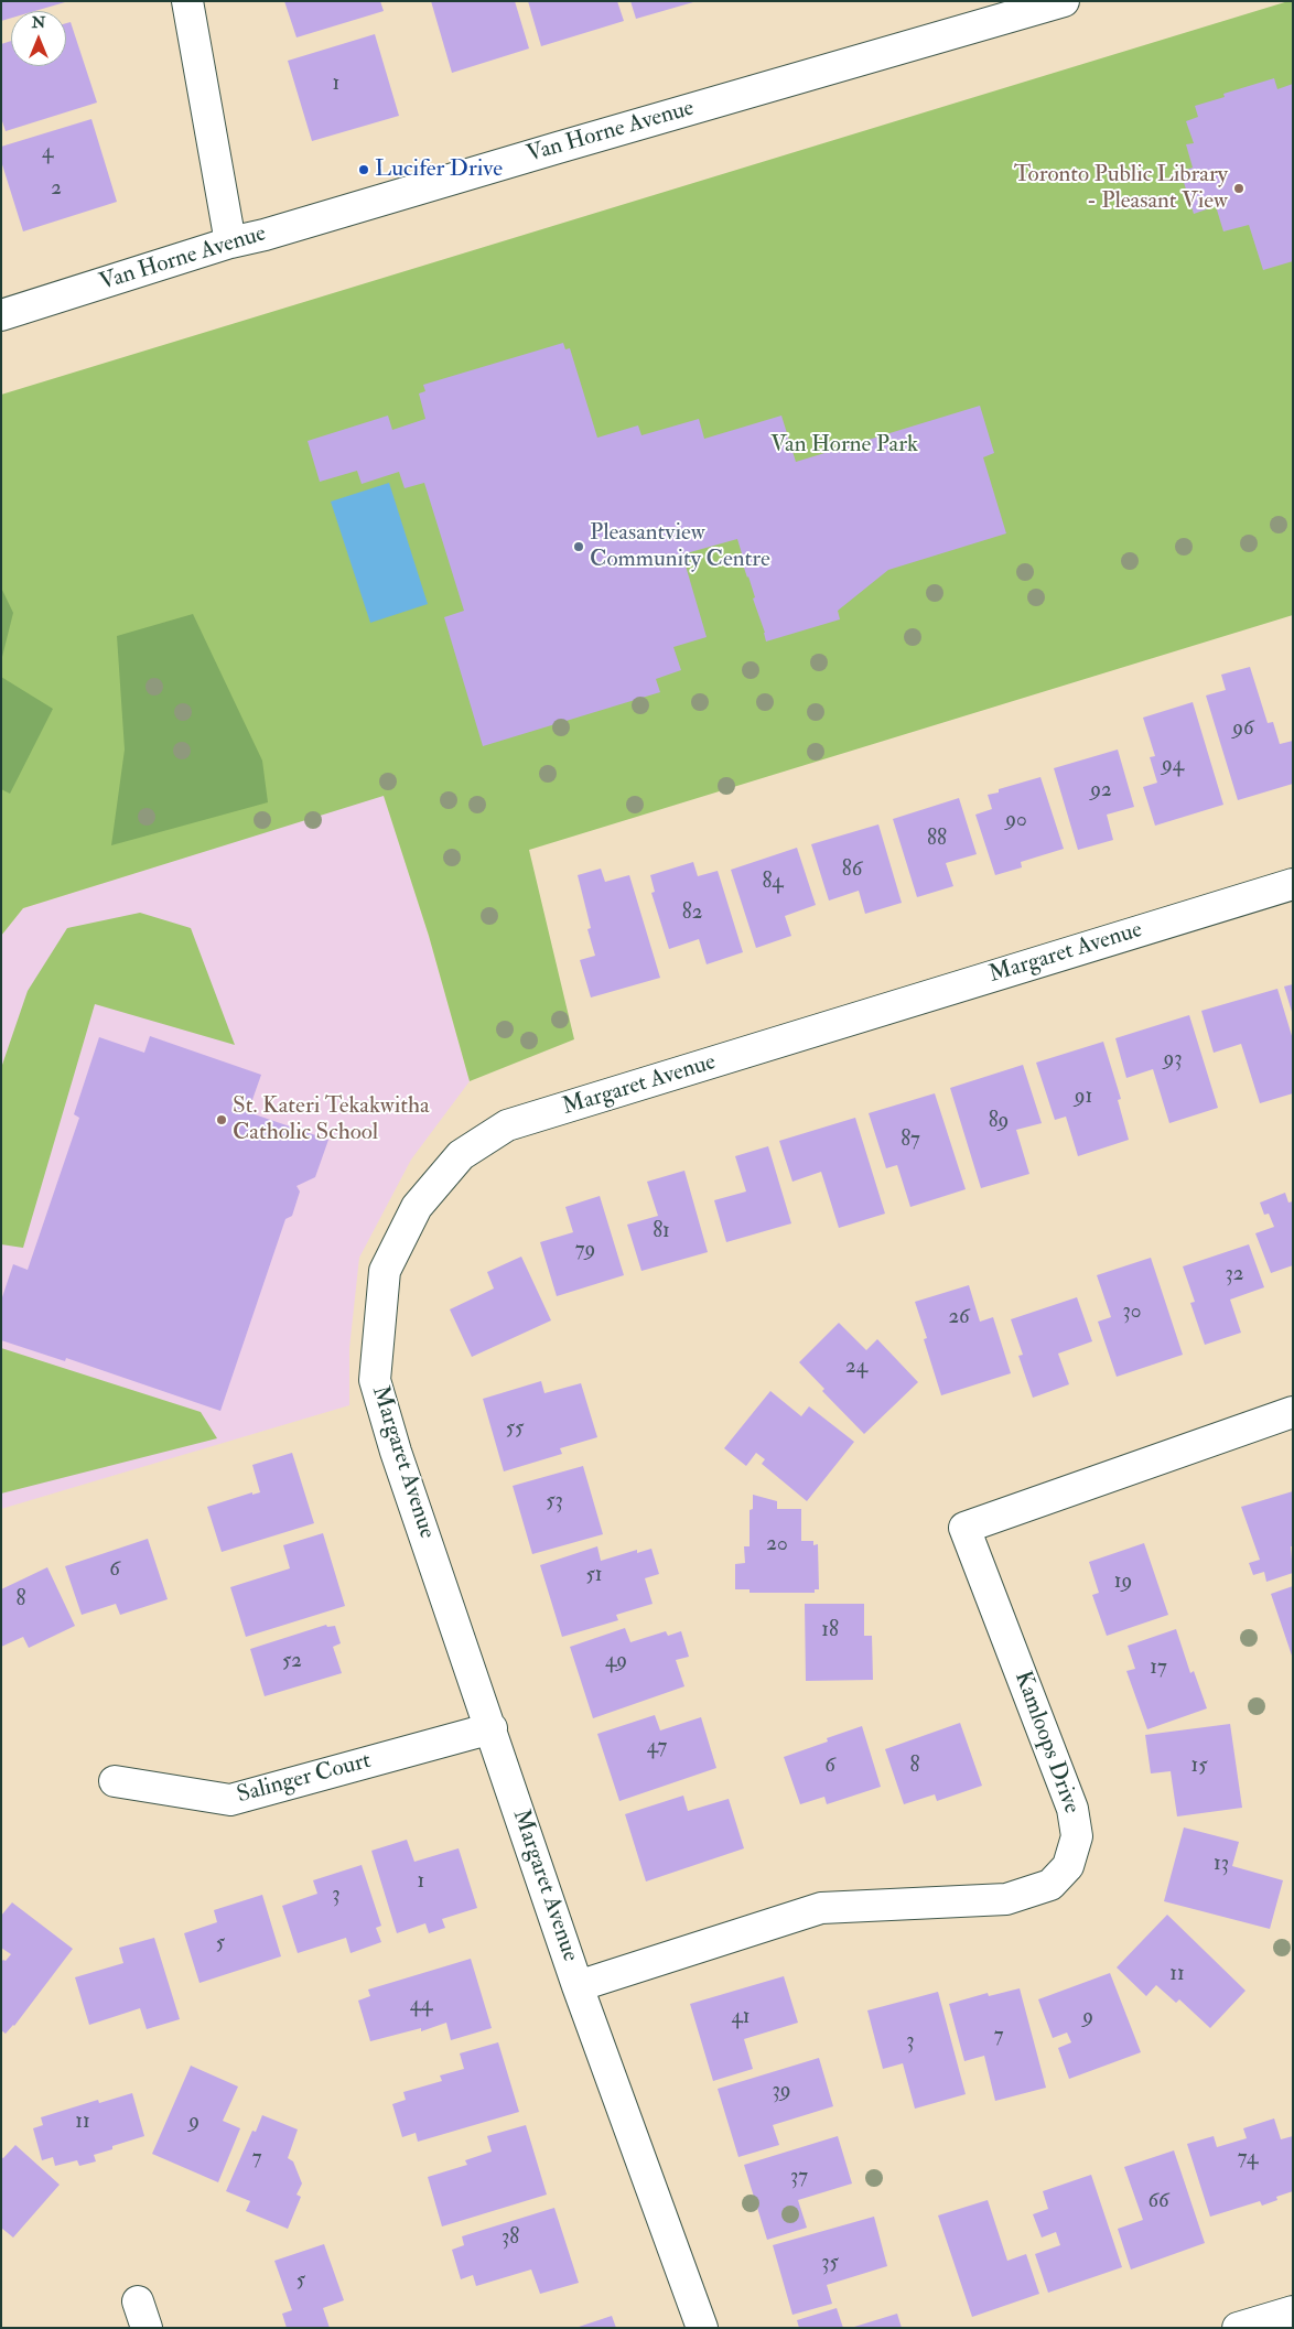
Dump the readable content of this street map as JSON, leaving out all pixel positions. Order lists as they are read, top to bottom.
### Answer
{
  "streets": {
    "street": [
      "Van Horne Avenue",
      "Margaret Avenue",
      "Kamloops Drive",
      "Salinger Court"
    ]
  },
  "crossings": [
    ["Margaret Avenue", "Kamloops Drive"],
    ["Margaret Avenue", "Salinger Court"]
  ],
  "parks": ["Van Horne Park"],
  "places": [
    "Lucifer Drive",
    "Toronto Public Library - Pleasant View",
    "Pleasantview Community Centre",
    "St. Kateri Tekakwitha Catholic School"
  ],
  "house_numbers": [
    "1",
    "4",
    "2",
    "96",
    "94",
    "92",
    "90",
    "88",
    "86",
    "84",
    "82",
    "93",
    "91",
    "89",
    "87",
    "81",
    "79",
    "32",
    "30",
    "26",
    "24",
    "55",
    "53",
    "20",
    "6",
    "51",
    "19",
    "8",
    "18",
    "52",
    "49",
    "17",
    "47",
    "6",
    "8",
    "15",
    "13",
    "1",
    "3",
    "5",
    "11",
    "44",
    "41",
    "9",
    "7",
    "3",
    "39",
    "11",
    "9",
    "7",
    "74",
    "37",
    "66",
    "38",
    "35",
    "5"
  ],
  "north": "top"
}
